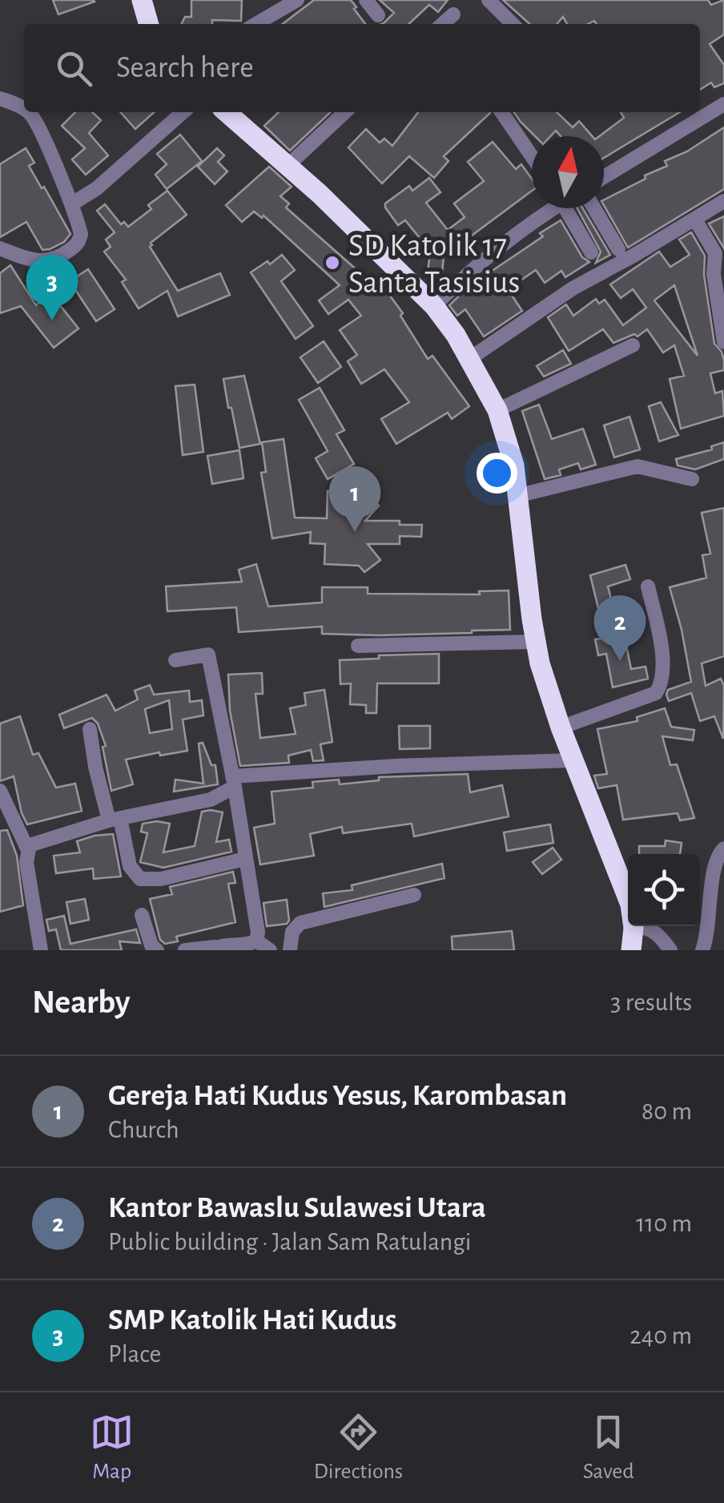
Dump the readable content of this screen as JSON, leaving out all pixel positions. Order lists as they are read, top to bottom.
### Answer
{
  "places": ["SD Katolik 17 Santa Tasisius"],
  "north": "top",
  "page": {
    "search": "Search here",
    "pins": ["3", "1", "2"],
    "heading": ["Nearby", "3 results"],
    "list": [
      {
        "mark": "1",
        "name": "Gereja Hati Kudus Yesus, Karombasan",
        "note": "Church",
        "value": "80 m"
      },
      {
        "mark": "2",
        "name": "Kantor Bawaslu Sulawesi Utara",
        "note": "Public building · Jalan Sam Ratulangi",
        "value": "110 m"
      },
      {
        "mark": "3",
        "name": "SMP Katolik Hati Kudus",
        "note": "Place",
        "value": "240 m"
      }
    ],
    "nav": ["Map", "Directions", "Saved"]
  }
}
